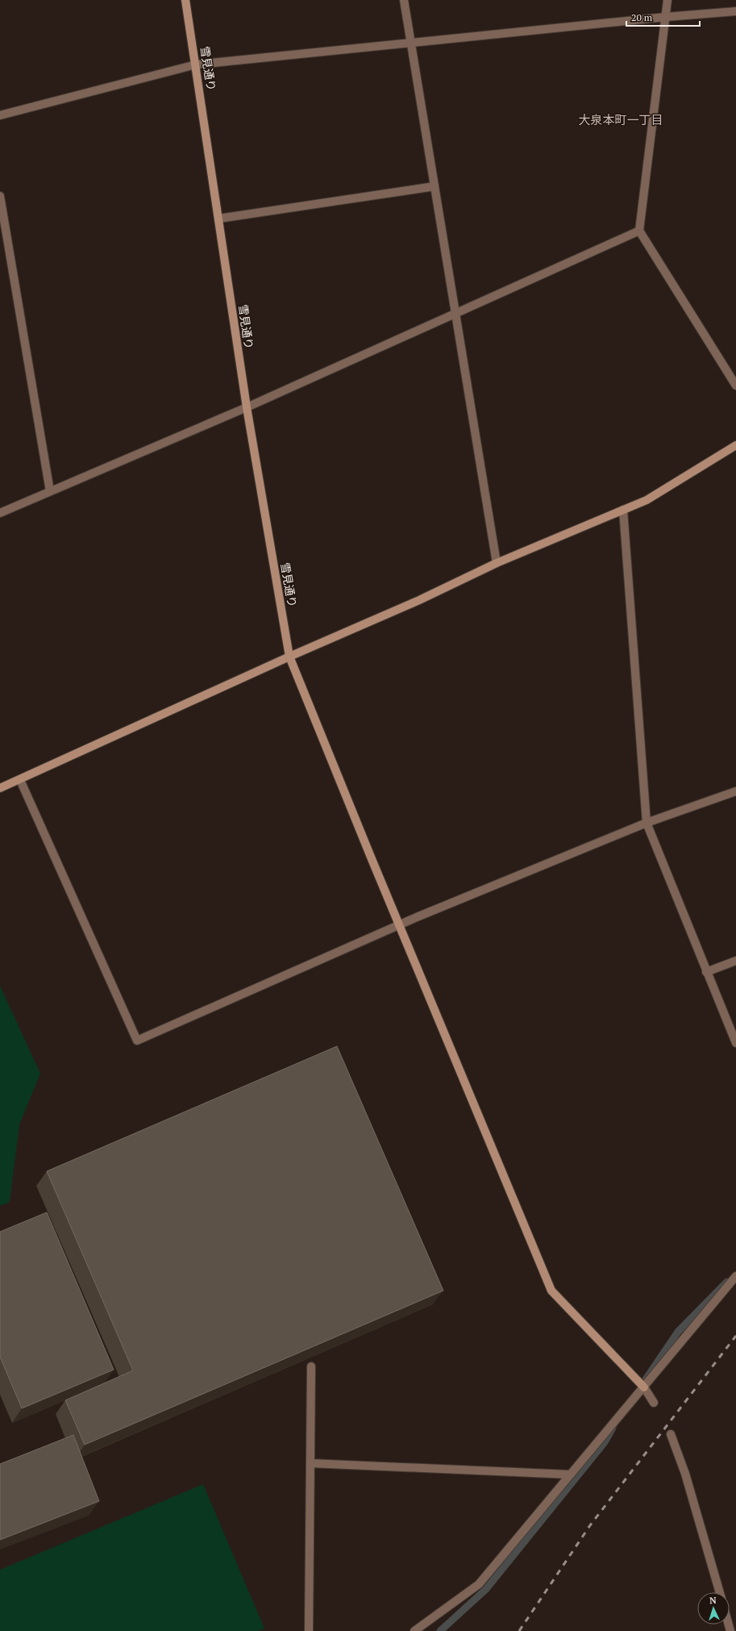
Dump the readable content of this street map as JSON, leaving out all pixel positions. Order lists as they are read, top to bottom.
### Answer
{
  "streets": {
    "street": ["雪見通り"]
  },
  "districts": ["大泉本町一丁目"],
  "scale_bar": "20 m",
  "north": "top"
}
